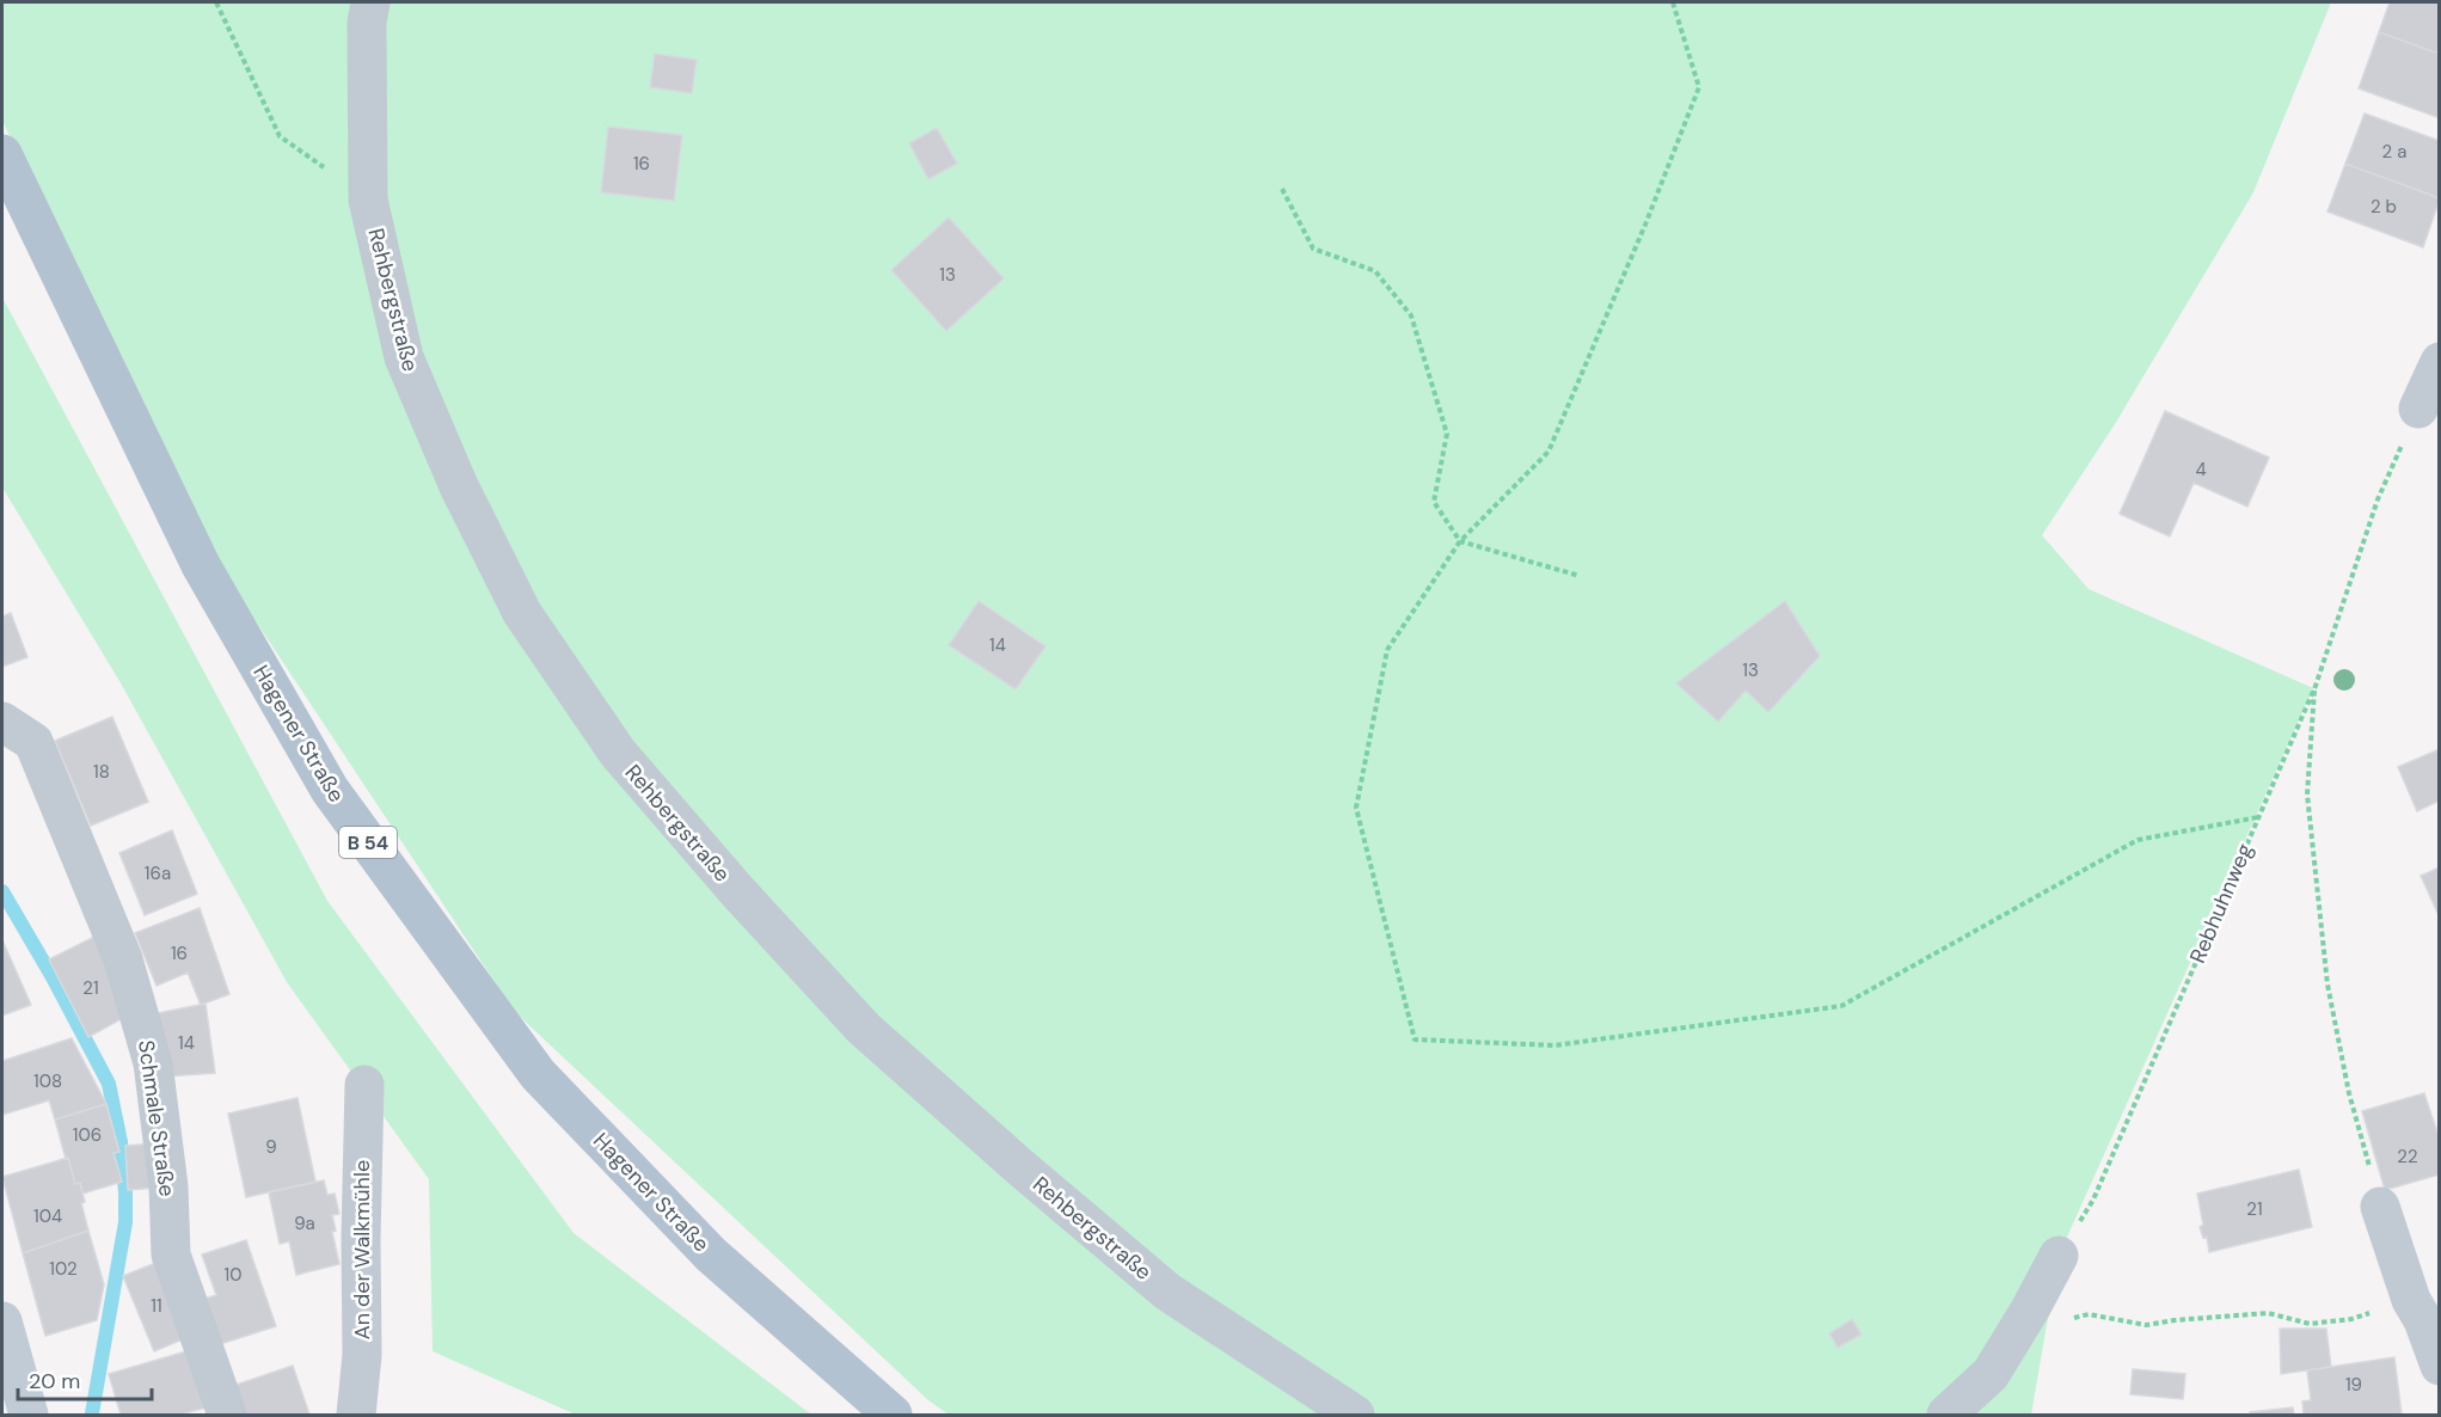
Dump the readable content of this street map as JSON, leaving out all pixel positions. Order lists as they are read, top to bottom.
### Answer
{
  "streets": {
    "main road": ["Hagener Straße", "B 54"],
    "street": ["Rehbergstraße", "Schmale Straße", "An der Walkmühle"],
    "path": ["Rebhuhnweg"]
  },
  "house_numbers": [
    "2 a",
    "16",
    "2 b",
    "13",
    "4",
    "14",
    "13",
    "18",
    "16a",
    "16",
    "21",
    "14",
    "108",
    "106",
    "9",
    "22",
    "21",
    "104",
    "9a",
    "102",
    "10",
    "11",
    "19"
  ],
  "scale_bar": "20 m"
}
